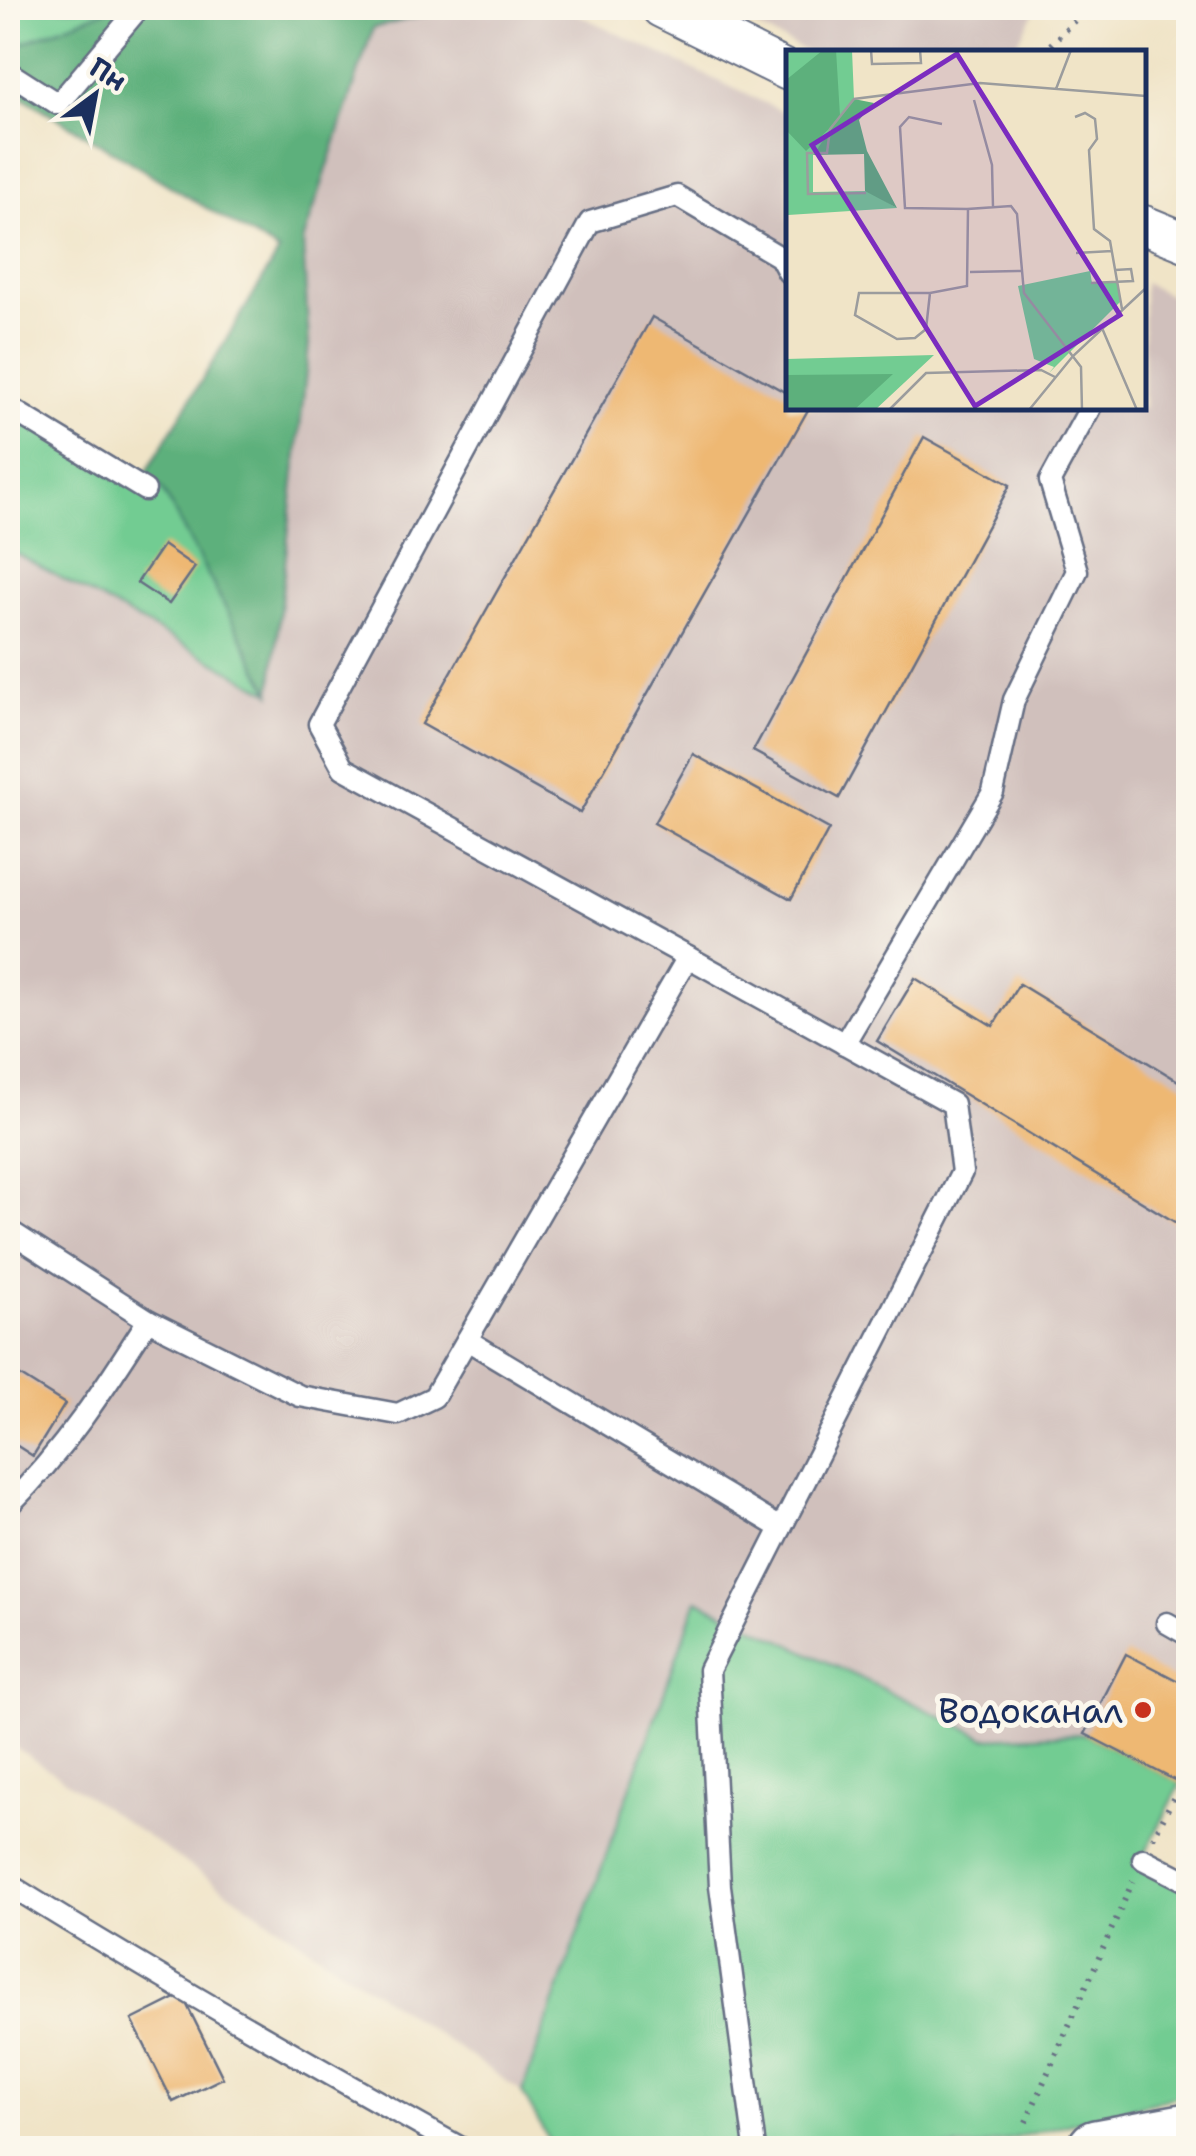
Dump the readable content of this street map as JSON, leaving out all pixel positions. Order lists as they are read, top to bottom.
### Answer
{
  "places": ["Водоканал"],
  "north": "top right"
}
